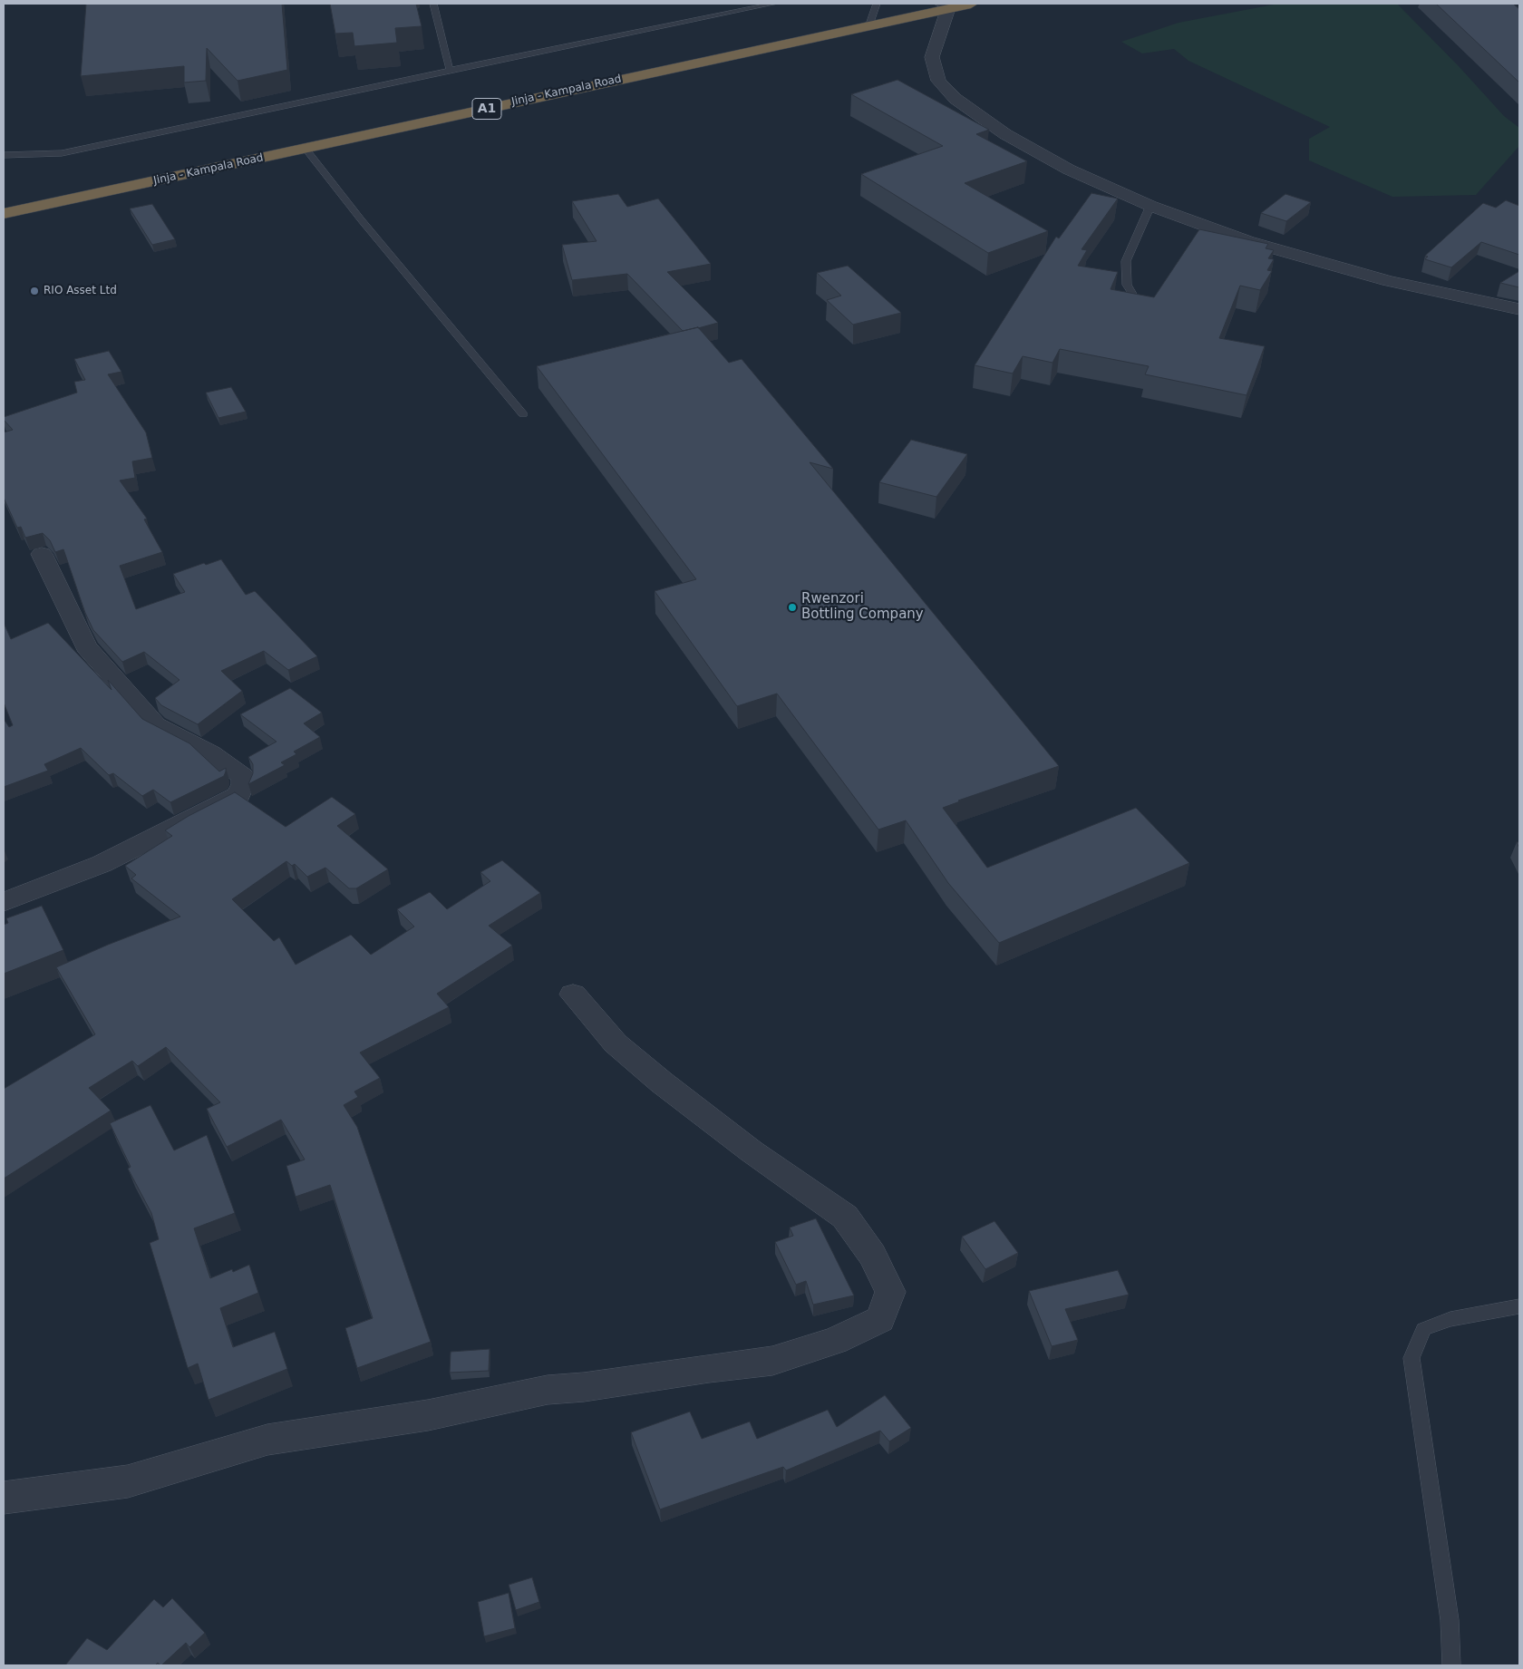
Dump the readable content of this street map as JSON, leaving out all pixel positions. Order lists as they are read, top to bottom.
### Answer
{
  "streets": {
    "highway": ["Jinja - Kampala Road", "A1"]
  },
  "places": ["RIO Asset Ltd", "Rwenzori Bottling Company"]
}
